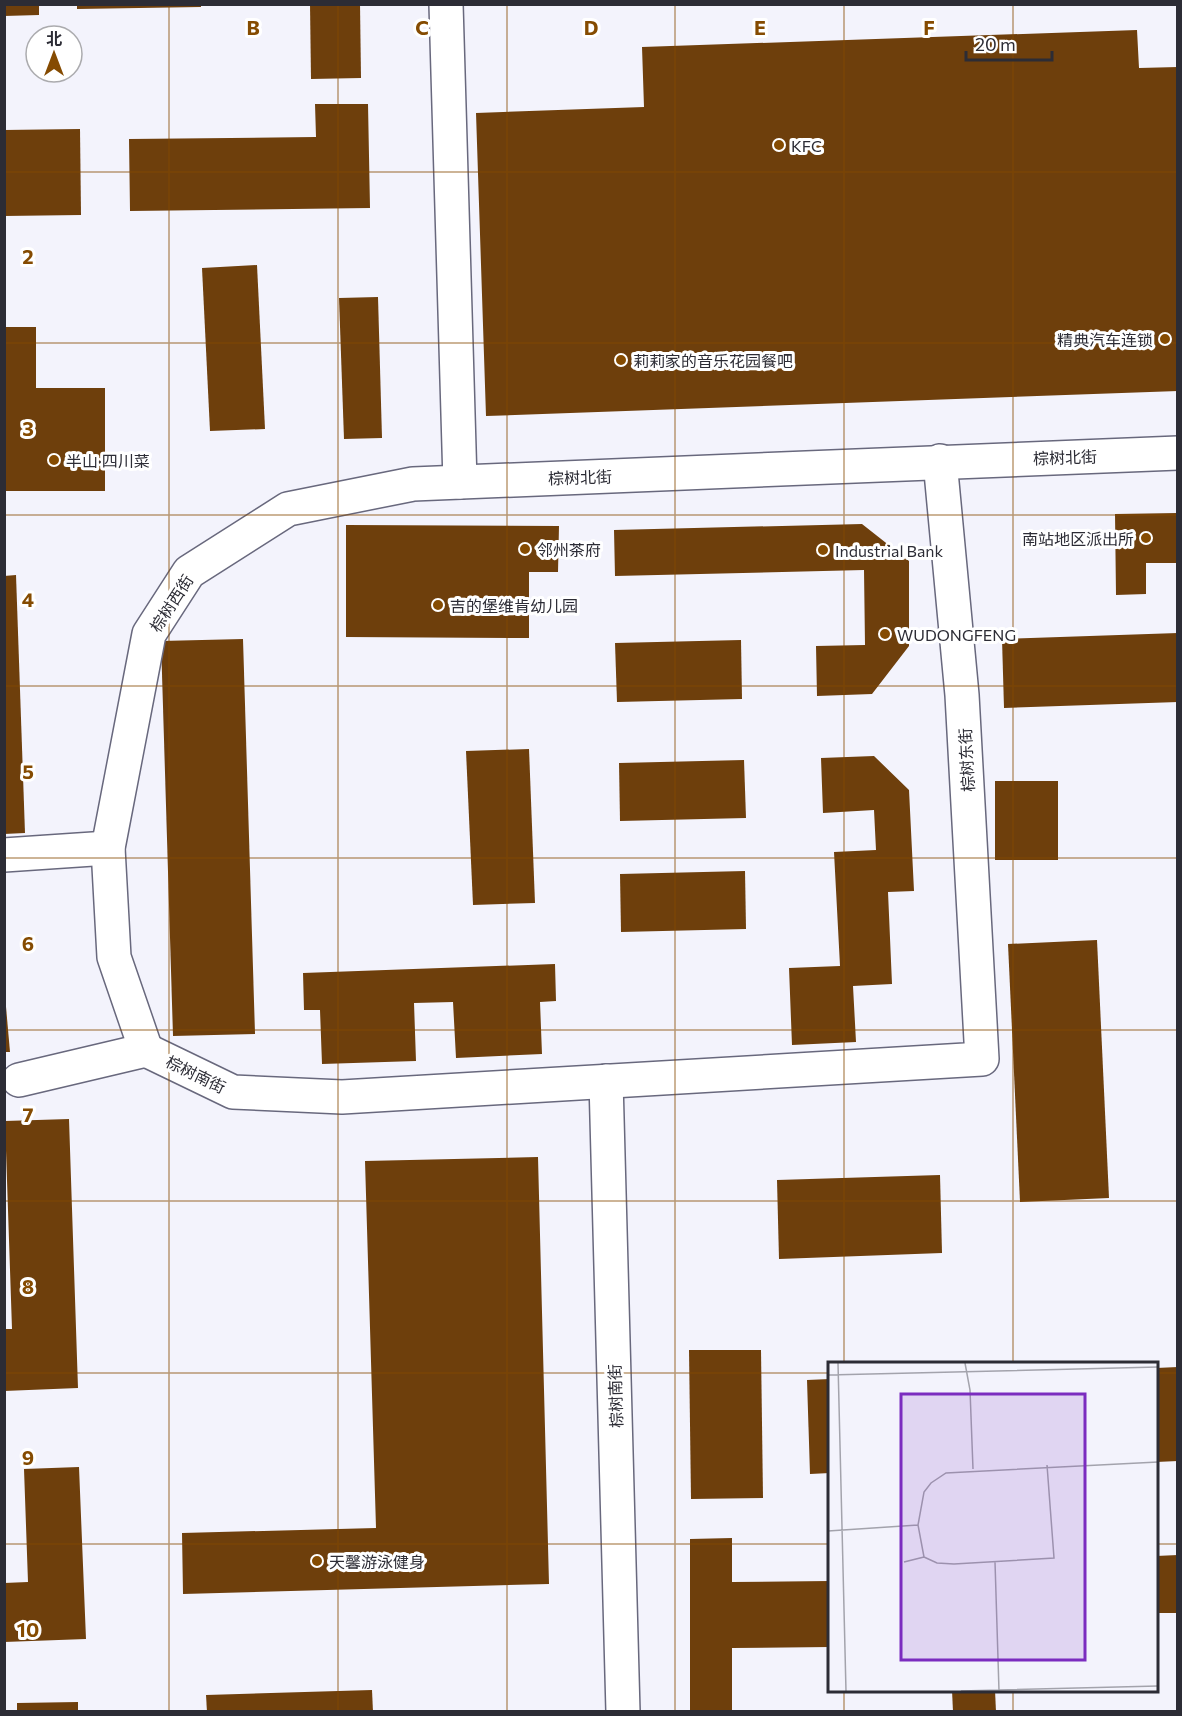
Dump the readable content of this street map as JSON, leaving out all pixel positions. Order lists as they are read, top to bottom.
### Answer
{
  "streets": {
    "street": [
      "棕树北街",
      "棕树西街",
      "棕树东街",
      "棕树南街"
    ]
  },
  "crossings": [
    ["棕树北街", "棕树西街"],
    ["棕树北街", "棕树东街"],
    ["棕树西街", "棕树南街"],
    ["棕树东街", "棕树南街"]
  ],
  "places": [
    "KFC",
    "精典汽车连锁",
    "莉莉家的音乐花园餐吧",
    "半山·四川菜",
    "南站地区派出所",
    "邻州茶府",
    "Industrial Bank",
    "吉的堡维肯幼儿园",
    "WUDONGFENG",
    "天馨游泳健身"
  ],
  "scale_bar": "20 m",
  "north": "top",
  "grid": {
    "columns": [
      "B",
      "C",
      "D",
      "E",
      "F"
    ],
    "rows": [
      "2",
      "3",
      "4",
      "5",
      "6",
      "7",
      "8",
      "9",
      "10"
    ]
  }
}
